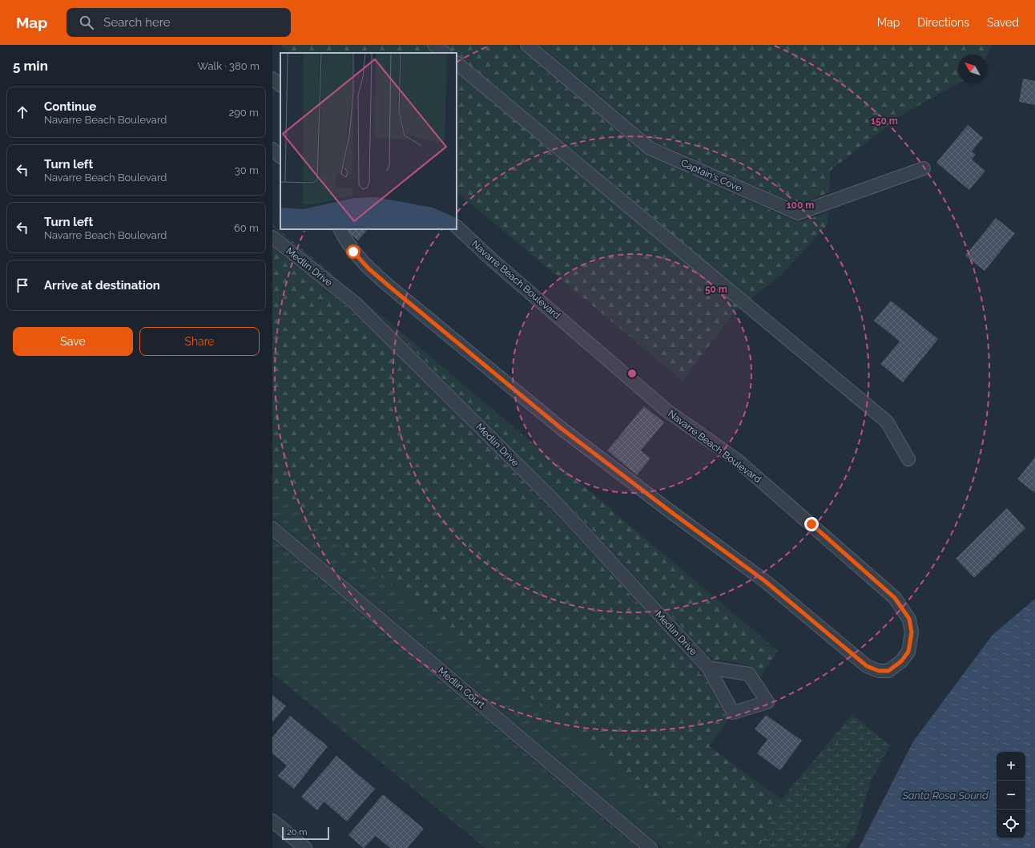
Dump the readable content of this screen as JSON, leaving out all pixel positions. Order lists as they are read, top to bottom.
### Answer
{
  "streets": {
    "street": [
      "Captain's Cove",
      "Medlin Drive",
      "Navarre Beach Boulevard",
      "Medlin Court"
    ]
  },
  "water": ["Santa Rosa Sound"],
  "scale_bar": "20 m",
  "north": "top left",
  "page": {
    "header": "Map",
    "search": "Search here",
    "nav": ["Map", "Directions", "Saved"],
    "heading": ["5 min", "Walk · 380 m"],
    "list": [
      ["Continue", "Navarre Beach Boulevard", "290 m"],
      ["Turn left", "Navarre Beach Boulevard", "30 m"],
      ["Turn left", "Navarre Beach Boulevard", "60 m"],
      "Arrive at destination"
    ],
    "buttons": ["Save", "Share"],
    "map_buttons": ["+", "−"],
    "scale": "20 m"
  },
  "rings": ["150 m", "100 m", "50 m"]
}
